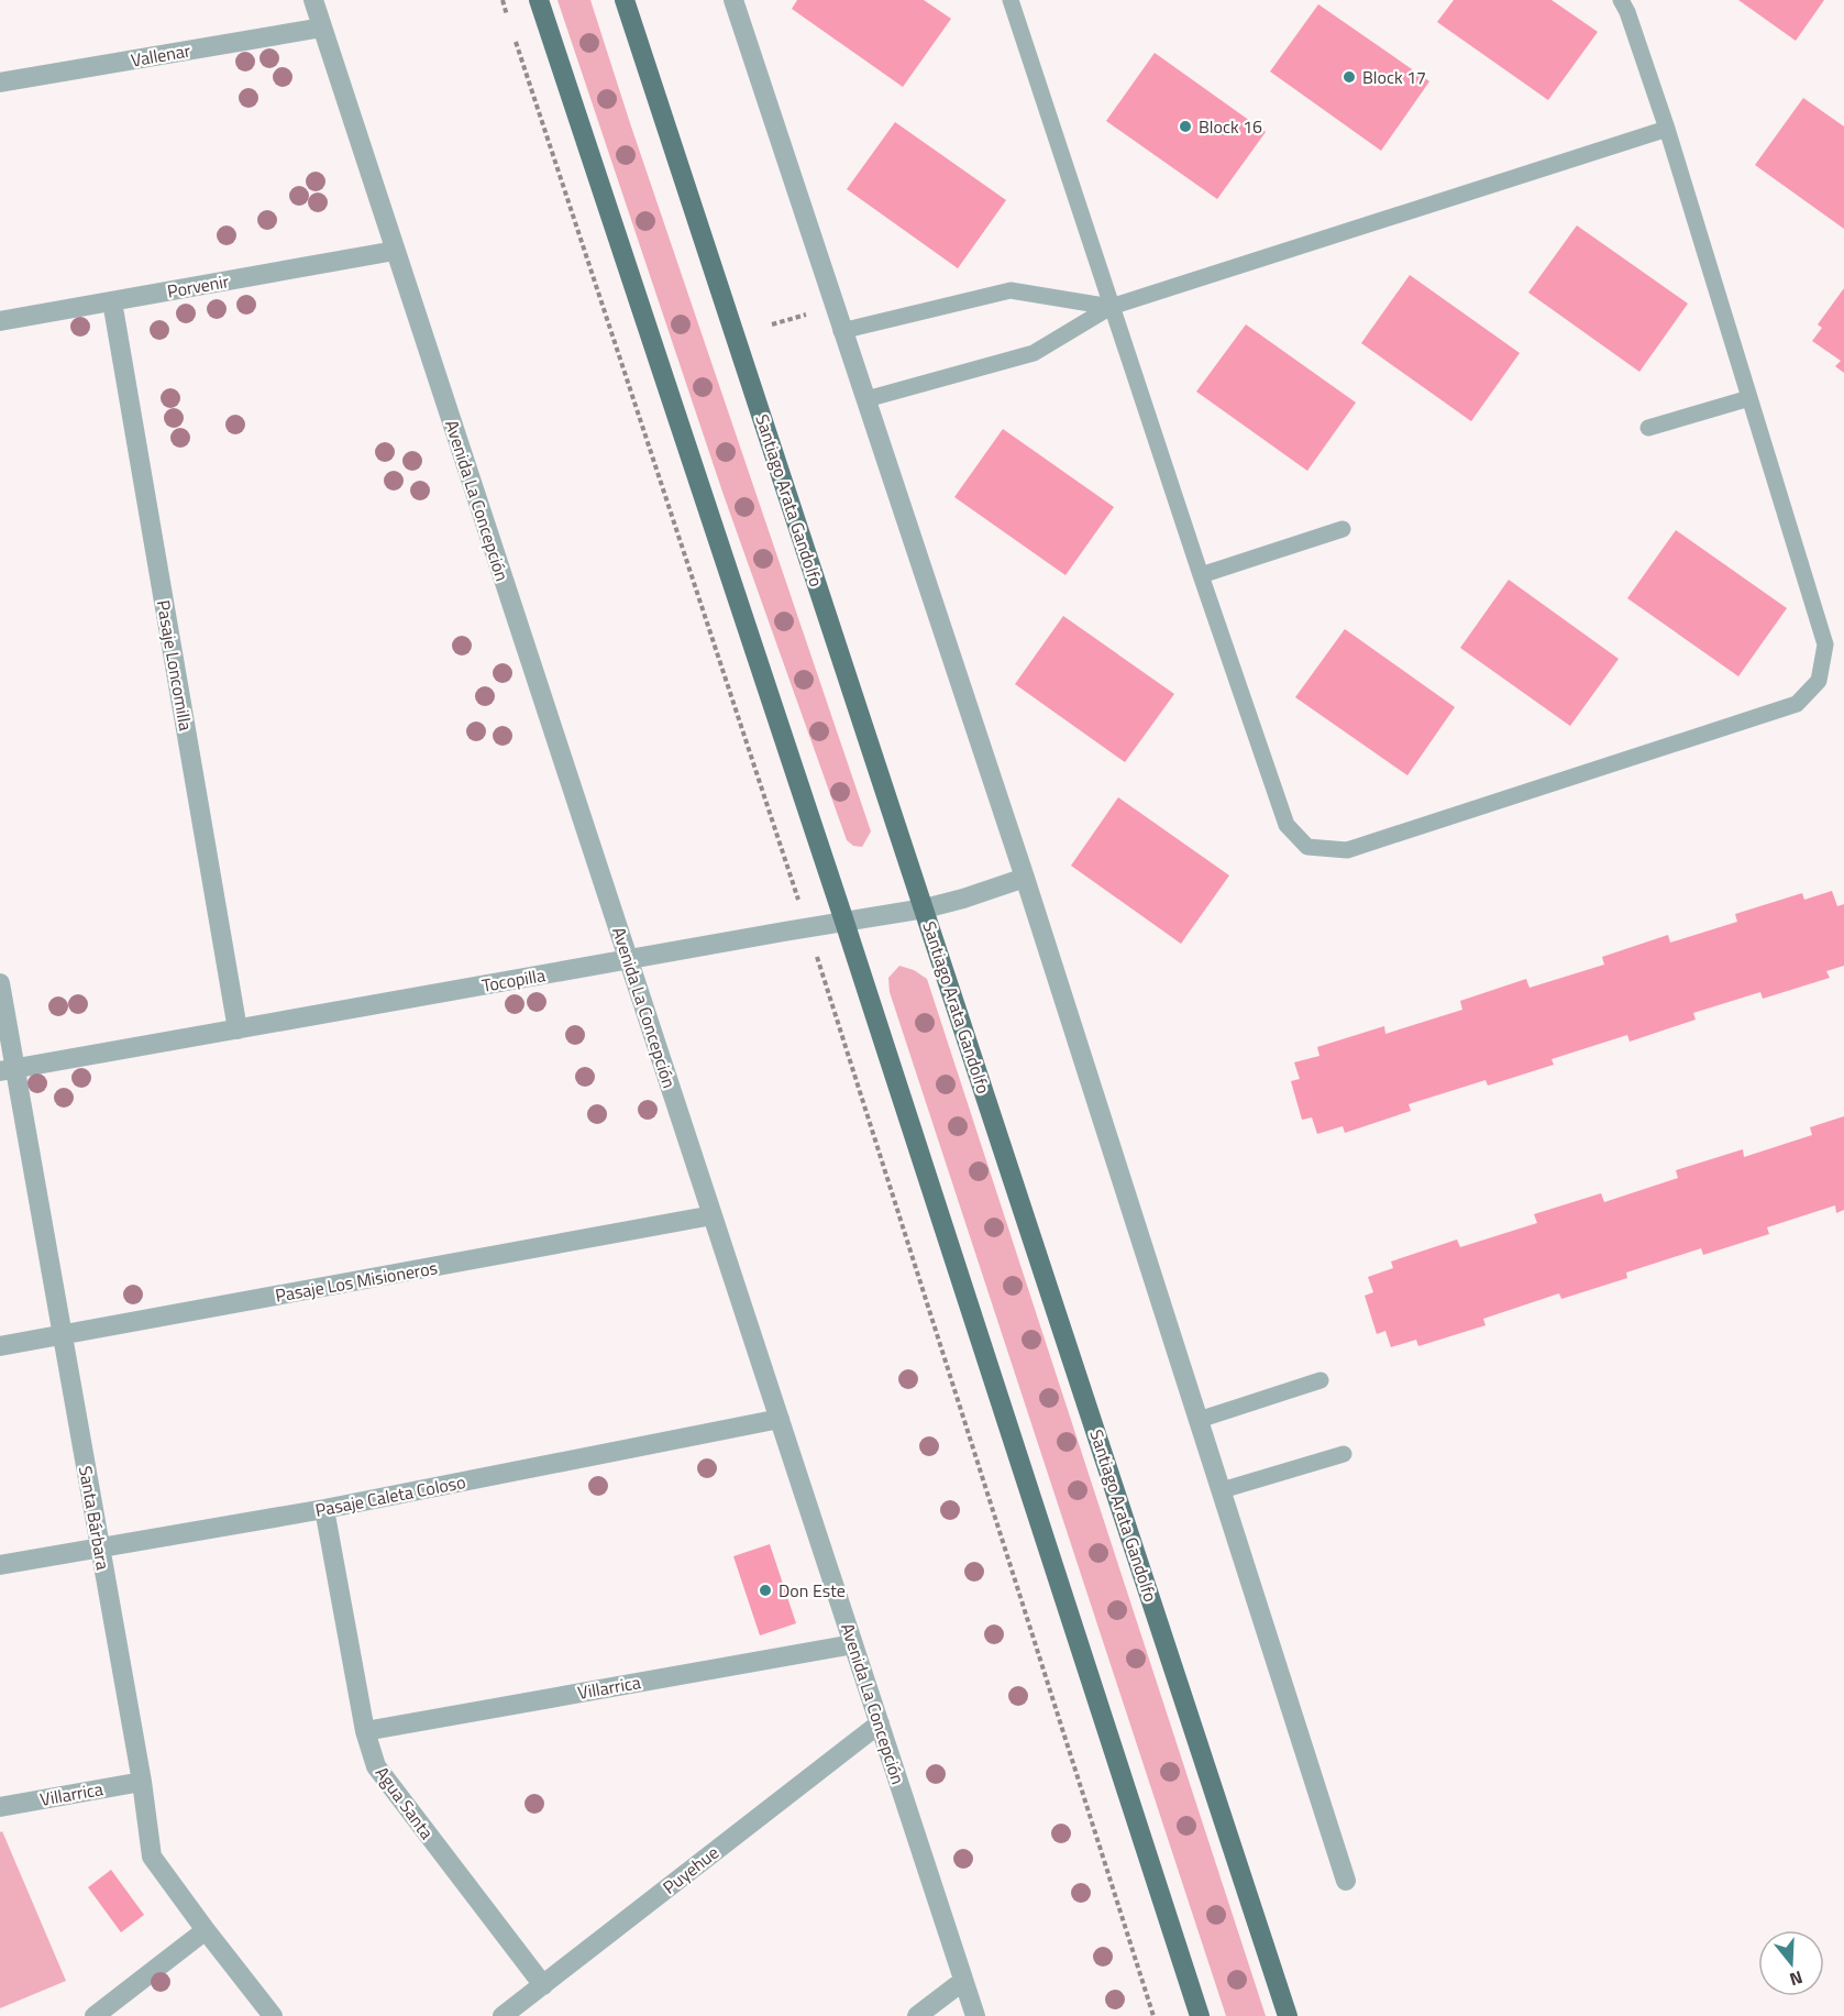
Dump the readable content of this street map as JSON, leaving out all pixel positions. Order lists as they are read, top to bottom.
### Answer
{
  "streets": {
    "main road": ["Santiago Arata Gandolfo"],
    "street": [
      "Vallenar",
      "Porvenir",
      "Avenida La Concepción",
      "Pasaje Loncomilla",
      "Tocopilla",
      "Pasaje Los Misioneros",
      "Pasaje Caleta Coloso",
      "Santa Bárbara",
      "Villarrica",
      "Agua Santa",
      "Puyehue"
    ]
  },
  "crossings": [
    ["Vallenar", "Avenida La Concepción"],
    ["Porvenir", "Avenida La Concepción"],
    ["Porvenir", "Pasaje Loncomilla"],
    ["Avenida La Concepción", "Tocopilla"],
    ["Avenida La Concepción", "Pasaje Los Misioneros"],
    ["Avenida La Concepción", "Pasaje Caleta Coloso"],
    ["Avenida La Concepción", "Villarrica"],
    ["Avenida La Concepción", "Puyehue"],
    ["Santiago Arata Gandolfo", "Tocopilla"],
    ["Pasaje Loncomilla", "Tocopilla"],
    ["Tocopilla", "Santa Bárbara"],
    ["Pasaje Los Misioneros", "Santa Bárbara"],
    ["Pasaje Caleta Coloso", "Santa Bárbara"],
    ["Pasaje Caleta Coloso", "Agua Santa"],
    ["Santa Bárbara", "Villarrica"],
    ["Villarrica", "Agua Santa"],
    ["Agua Santa", "Puyehue"]
  ],
  "places": ["Block 17", "Block 16", "Don Este"],
  "north": "bottom"
}
